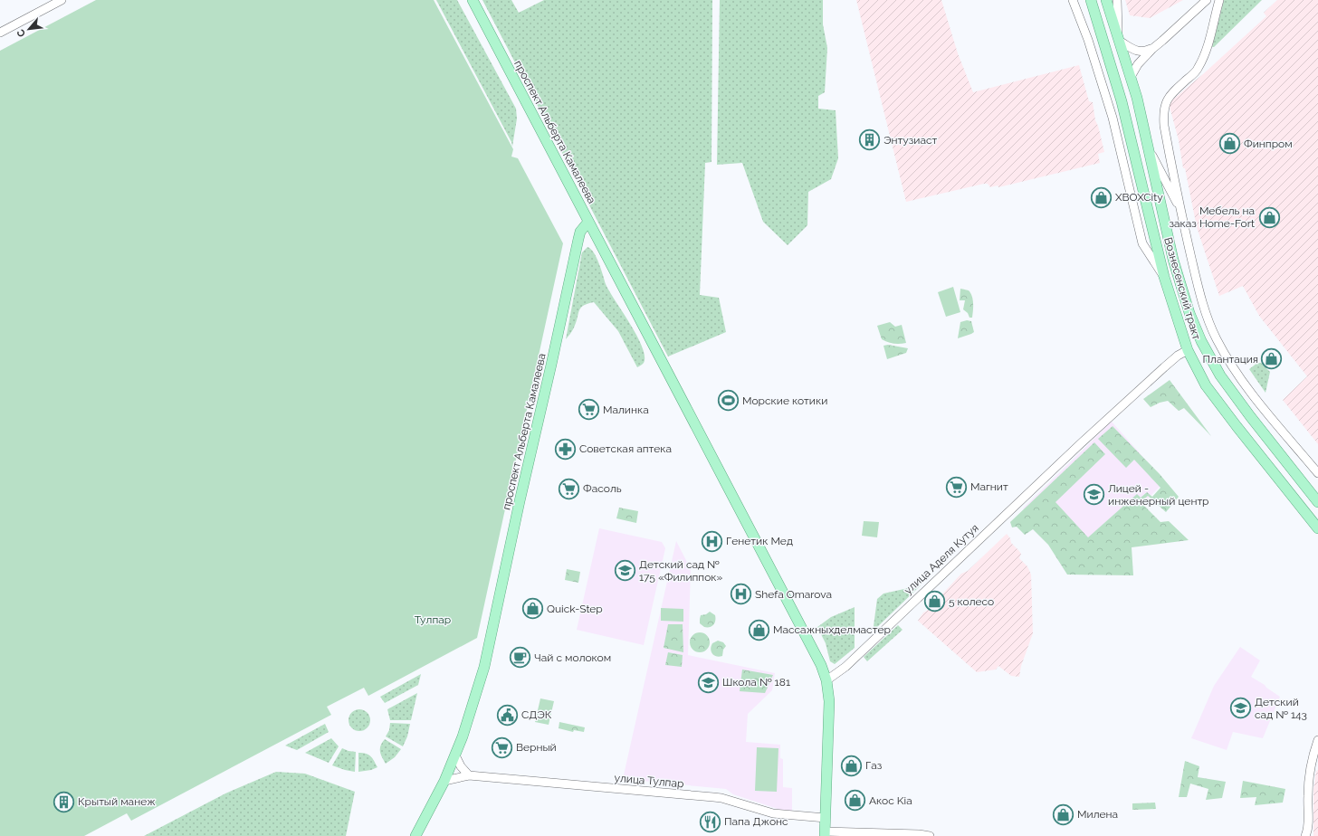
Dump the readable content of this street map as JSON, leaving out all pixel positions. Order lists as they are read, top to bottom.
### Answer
{
  "streets": {
    "main road": ["проспект Альберта Камалеева", "Вознесенский тракт"],
    "street": ["улица Аделя Кутуя", "улица Тулпар"]
  },
  "crossings": [
    ["проспект Альберта Камалеева", "улица Тулпар"],
    ["Вознесенский тракт", "улица Аделя Кутуя"]
  ],
  "parks": ["Тулпар"],
  "places": {
    "building": ["Энтузиаст", "Крытый манеж"],
    "shop": [
      "Финпром",
      "XBOXCity",
      "Мебель на заказ Home-Fort",
      "Плантация",
      "5 колесо",
      "Quick-Step",
      "Массажныхделмастер",
      "Газ",
      "Акос Kia",
      "Милена"
    ],
    "sports": ["Морские котики"],
    "supermarket": [
      "Малинка",
      "Магнит",
      "Фасоль",
      "Верный"
    ],
    "pharmacy": ["Советская аптека"],
    "school or university": [
      "Лицей - инженерный центр",
      "Детский сад № 175 «Филиппок»",
      "Школа № 181",
      "Детский сад № 143"
    ],
    "hospital": ["Генетик Мед", "Shefa Omarova"],
    "cafe": ["Чай с молоком"],
    "public building": ["СДЭК"],
    "restaurant": ["Папа Джонс"]
  },
  "north": "bottom left"
}
